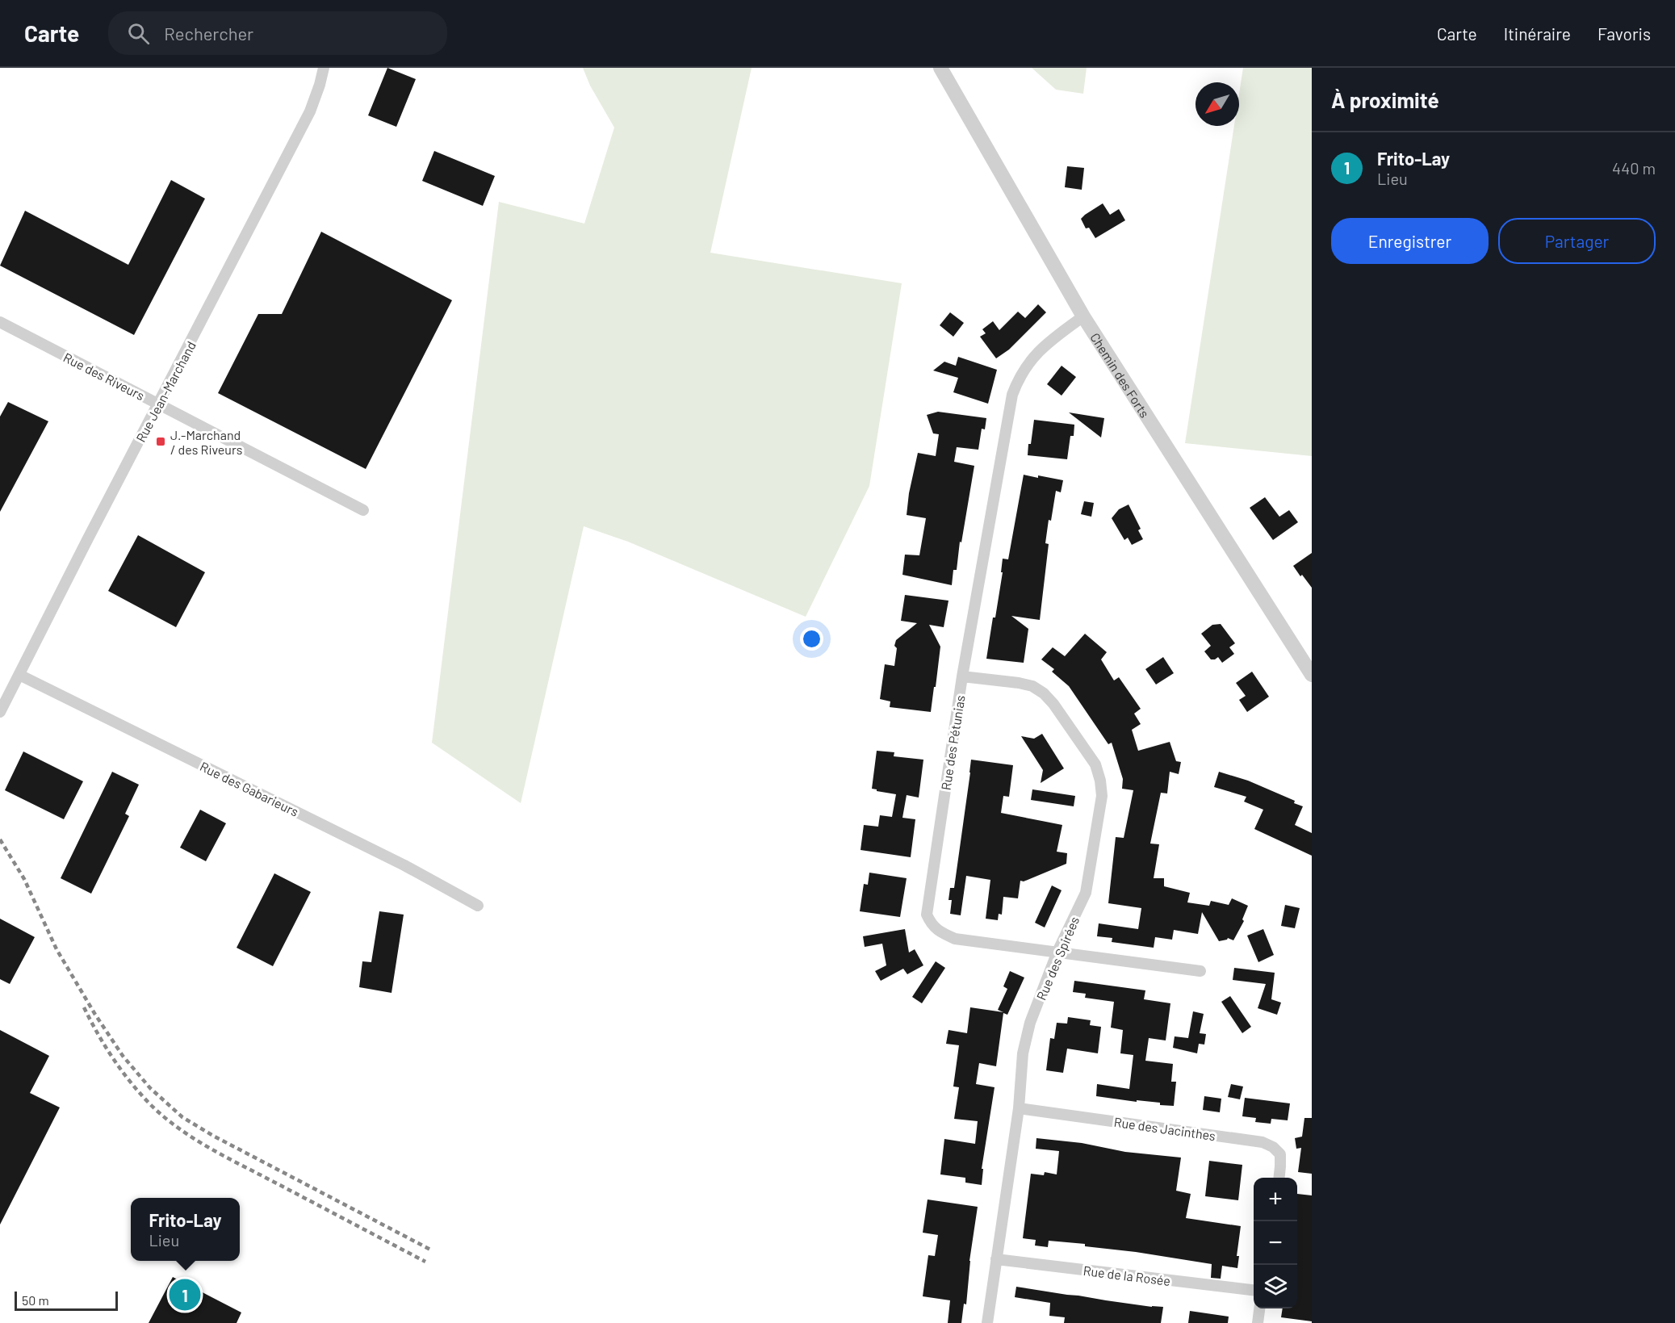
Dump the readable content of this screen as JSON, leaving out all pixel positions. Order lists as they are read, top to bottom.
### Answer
{
  "streets": {
    "street": [
      "Chemin des Forts",
      "Rue des Riveurs",
      "Rue Jean-Marchand",
      "Rue des Pétunias",
      "Rue des Gabarieurs",
      "Rue des Spirées",
      "Rue des Jacinthes",
      "Rue de la Rosée"
    ]
  },
  "crossings": [
    ["Chemin des Forts", "Rue des Pétunias"],
    ["Rue des Riveurs", "Rue Jean-Marchand"],
    ["Rue Jean-Marchand", "Rue des Gabarieurs"],
    ["Rue des Pétunias", "Rue des Spirées"],
    ["Rue des Spirées", "Rue des Jacinthes"],
    ["Rue des Spirées", "Rue de la Rosée"]
  ],
  "places": {
    "transit": ["J.-Marchand / des Riveurs"]
  },
  "scale_bar": "50 m",
  "north": "bottom left",
  "page": {
    "header": "Carte",
    "search": "Rechercher",
    "nav": ["Carte", "Itinéraire", "Favoris"],
    "heading": "À proximité",
    "list": [
      {
        "mark": "1",
        "name": "Frito-Lay",
        "note": "Lieu",
        "value": "440 m"
      }
    ],
    "buttons": ["Enregistrer", "Partager"],
    "map_buttons": ["+", "−"],
    "popup": ["Frito-Lay", "Lieu"],
    "pins": "1",
    "scale": "50 m"
  }
}
